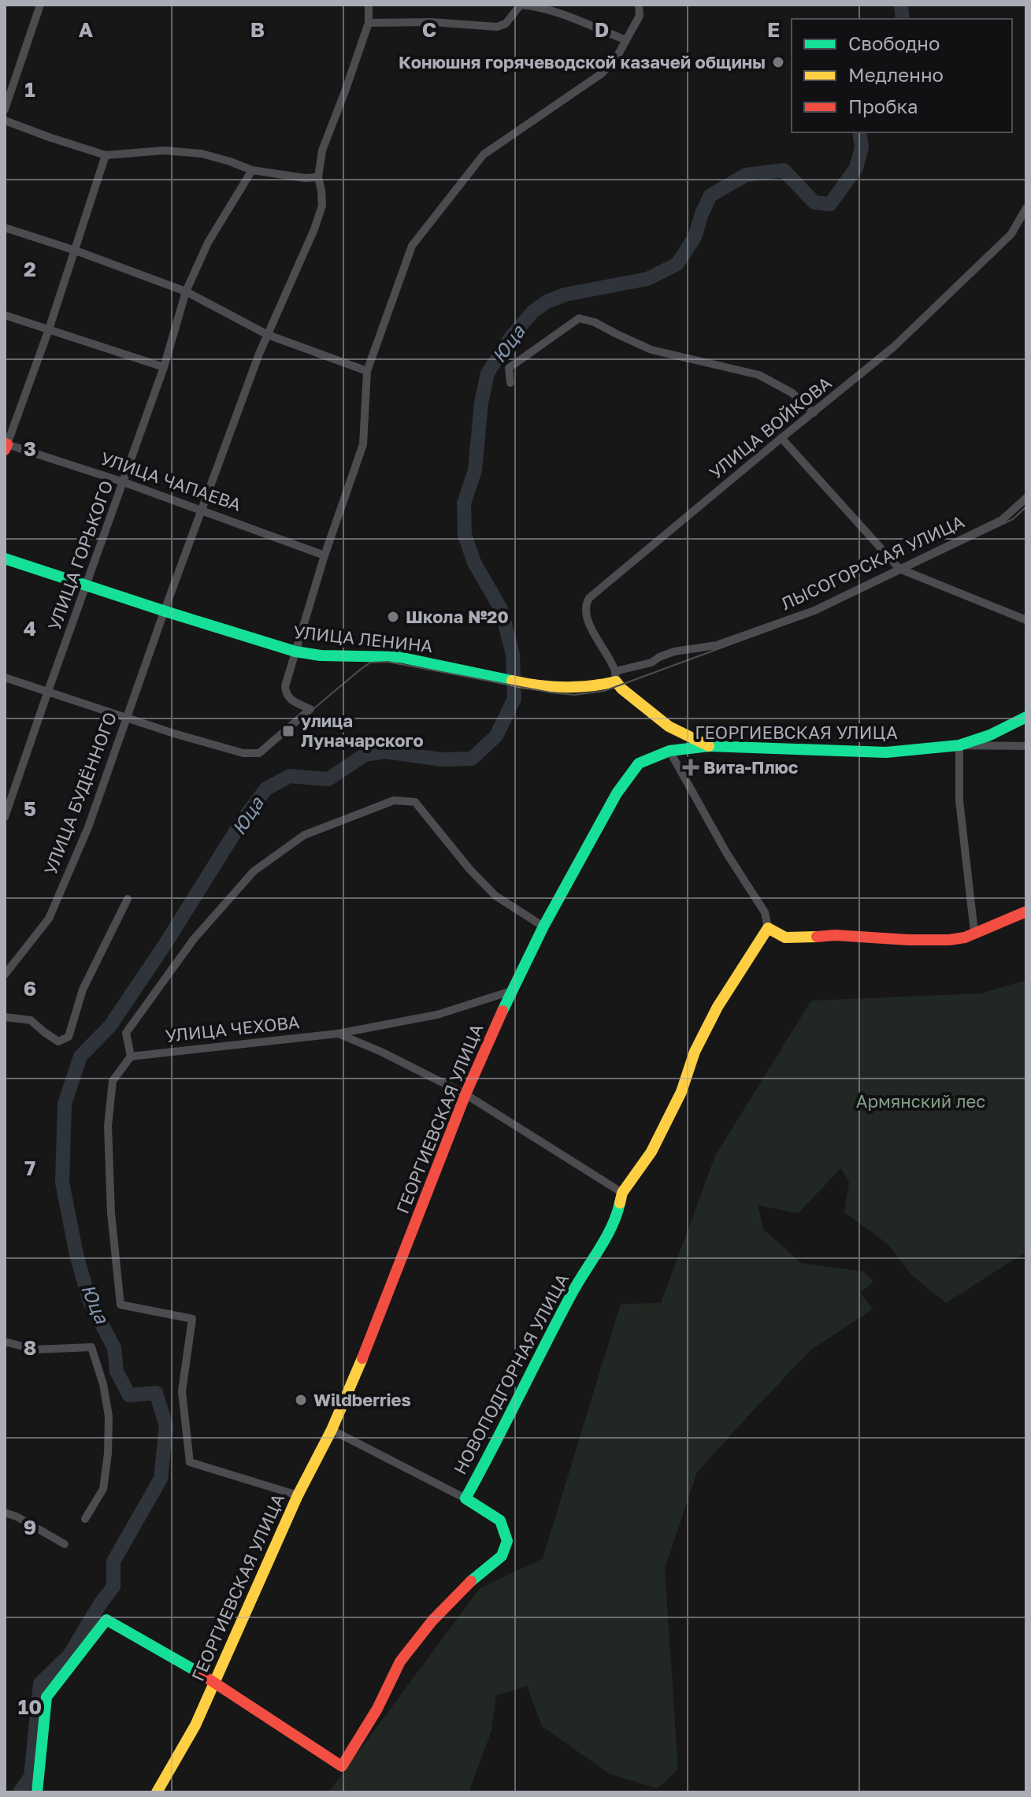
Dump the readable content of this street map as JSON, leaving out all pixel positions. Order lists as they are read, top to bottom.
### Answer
{
  "streets": {
    "main road": ["УЛИЦА ЛЕНИНА", "ГЕОРГИЕВСКАЯ УЛИЦА", "НОВОПОДГОРНАЯ УЛИЦА"],
    "street": [
      "УЛИЦА ВОЙКОВА",
      "УЛИЦА ЧАПАЕВА",
      "УЛИЦА ГОРЬКОГО",
      "ЛЫСОГОРСКАЯ УЛИЦА",
      "УЛИЦА БУДЁННОГО",
      "УЛИЦА ЧЕХОВА"
    ]
  },
  "crossings": [
    ["УЛИЦА ВОЙКОВА", "ЛЫСОГОРСКАЯ УЛИЦА"],
    ["УЛИЦА ВОЙКОВА", "УЛИЦА ЛЕНИНА"],
    ["УЛИЦА ЧАПАЕВА", "УЛИЦА ГОРЬКОГО"],
    ["УЛИЦА ЧАПАЕВА", "УЛИЦА БУДЁННОГО"],
    ["УЛИЦА ГОРЬКОГО", "УЛИЦА ЛЕНИНА"],
    ["ЛЫСОГОРСКАЯ УЛИЦА", "УЛИЦА ЛЕНИНА"],
    ["УЛИЦА ЛЕНИНА", "УЛИЦА БУДЁННОГО"],
    ["ГЕОРГИЕВСКАЯ УЛИЦА", "УЛИЦА ЧЕХОВА"],
    ["ГЕОРГИЕВСКАЯ УЛИЦА", "НОВОПОДГОРНАЯ УЛИЦА"]
  ],
  "water": ["Юца"],
  "parks": ["Армянский лес"],
  "places": {
    "other": ["Конюшня горячеводской казачей общины", "Школа №20", "Wildberries"],
    "transit": ["улица Луначарского"],
    "health": ["Вита-Плюс"]
  },
  "legend": ["Свободно", "Медленно", "Пробка"],
  "grid": {
    "columns": [
      "A",
      "B",
      "C",
      "D",
      "E"
    ],
    "rows": [
      "1",
      "2",
      "3",
      "4",
      "5",
      "6",
      "7",
      "8",
      "9",
      "10"
    ]
  }
}
